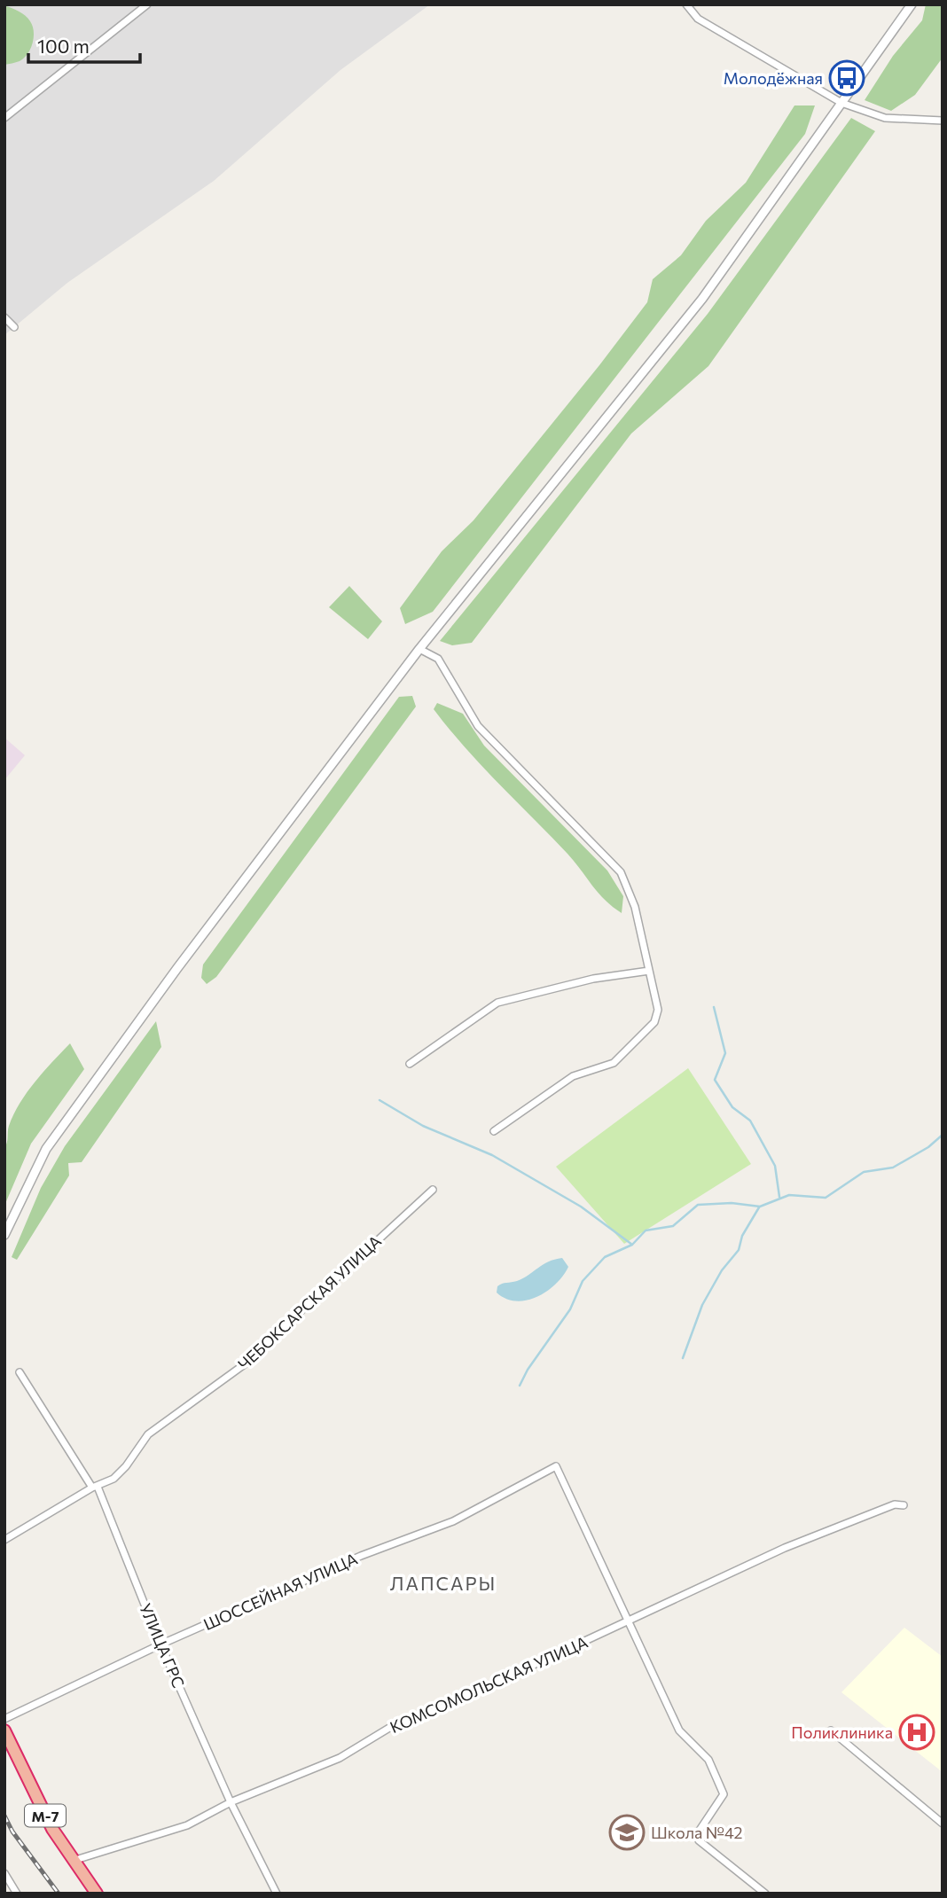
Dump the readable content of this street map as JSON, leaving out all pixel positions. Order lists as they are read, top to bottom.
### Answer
{
  "streets": {
    "highway": ["М-7"],
    "street": [
      "ЧЕБОКСАРСКАЯ УЛИЦА",
      "ШОССЕЙНАЯ УЛИЦА",
      "УЛИЦА ГРС",
      "КОМСОМОЛЬСКАЯ УЛИЦА"
    ]
  },
  "crossings": [
    ["ЧЕБОКСАРСКАЯ УЛИЦА", "УЛИЦА ГРС"],
    ["ШОССЕЙНАЯ УЛИЦА", "УЛИЦА ГРС"],
    ["ШОССЕЙНАЯ УЛИЦА", "КОМСОМОЛЬСКАЯ УЛИЦА"],
    ["УЛИЦА ГРС", "КОМСОМОЛЬСКАЯ УЛИЦА"],
    ["КОМСОМОЛЬСКАЯ УЛИЦА", "М-7"]
  ],
  "districts": ["ЛАПСАРЫ"],
  "places": {
    "bus stop": ["Молодёжная"],
    "hospital": ["Поликлиника"],
    "school or university": ["Школа №42"]
  },
  "scale_bar": "100 m"
}
